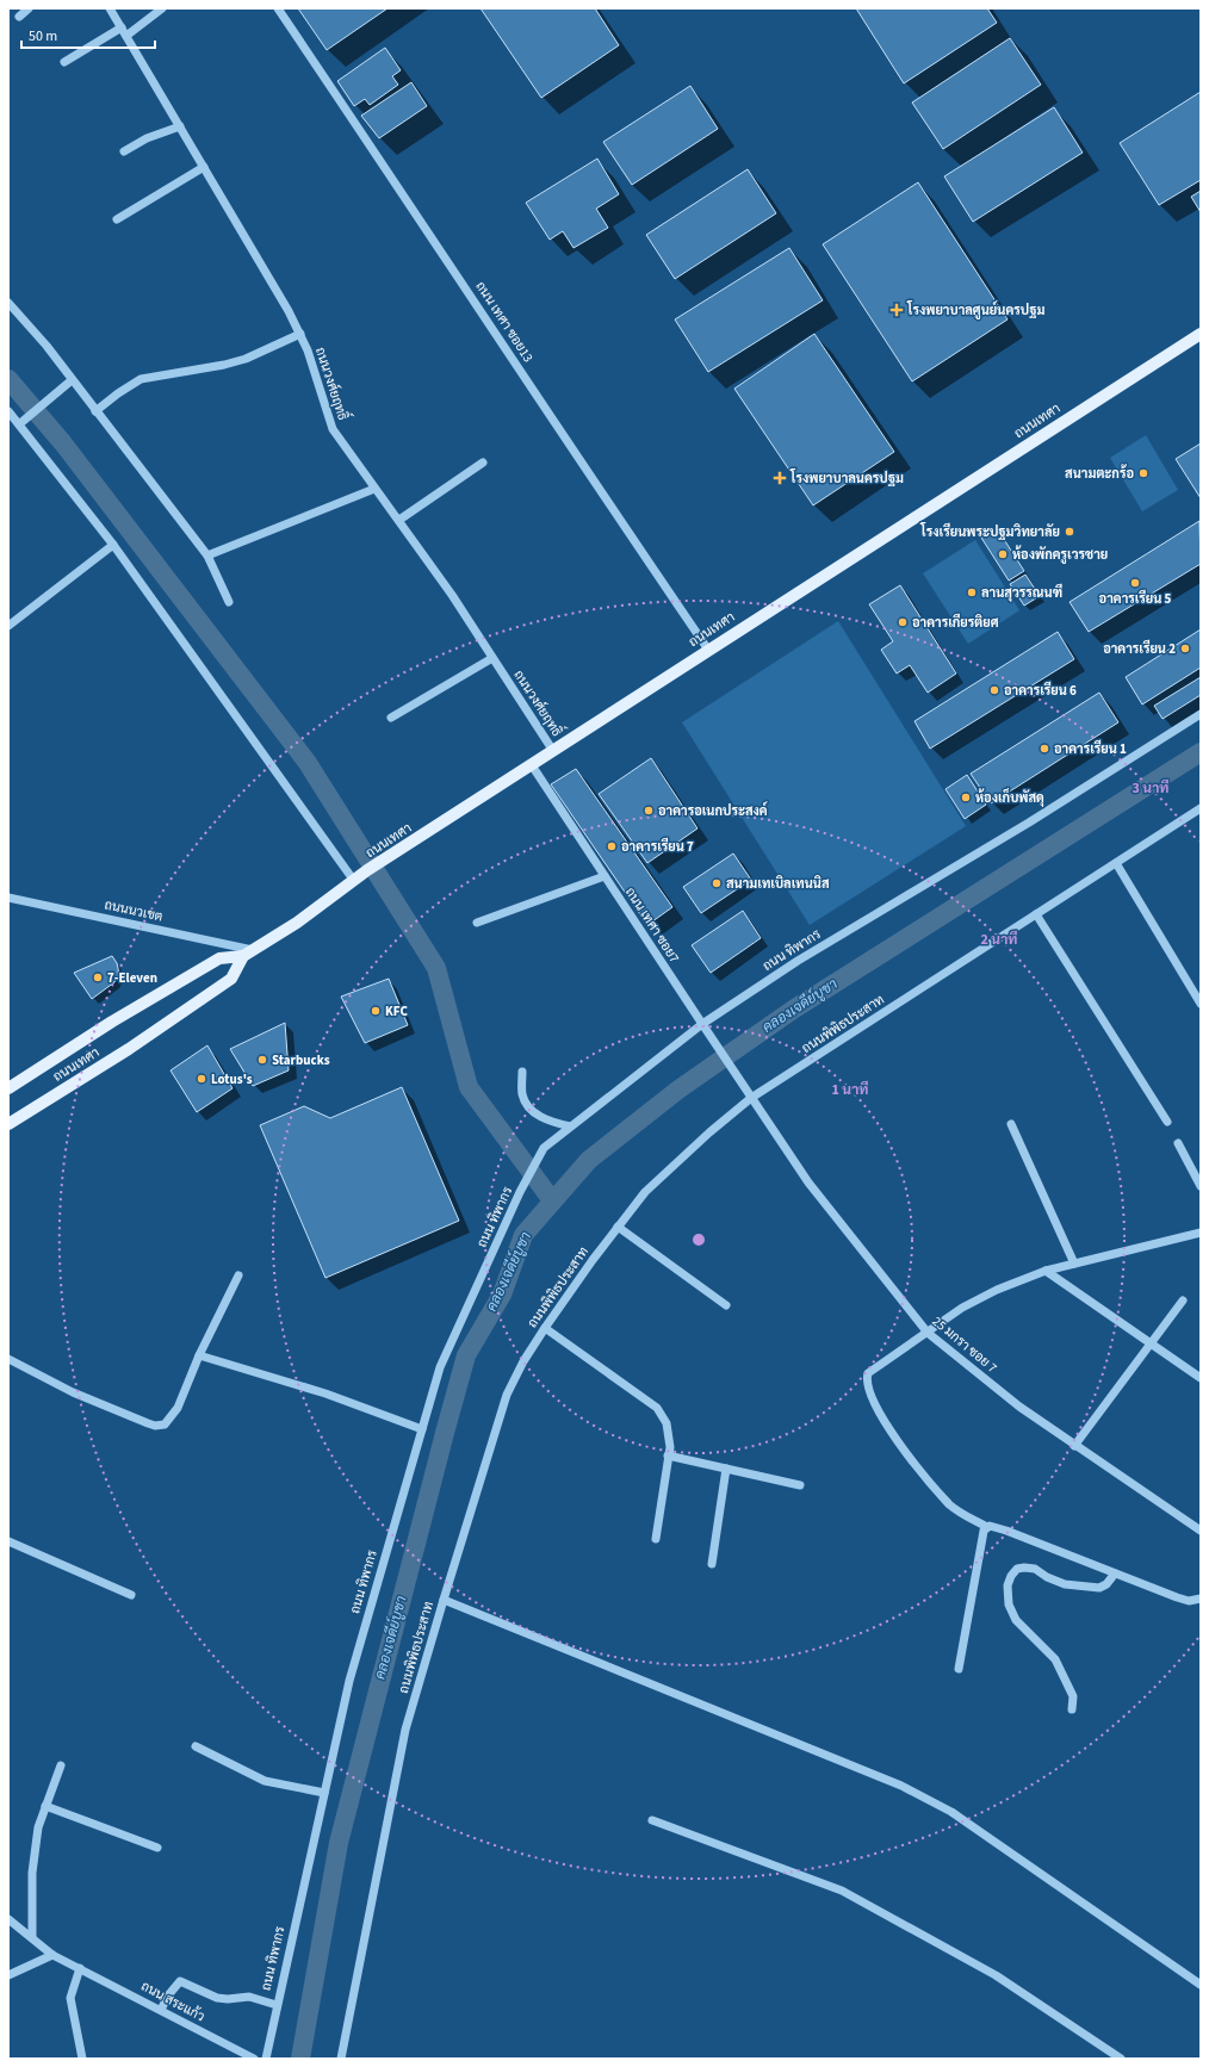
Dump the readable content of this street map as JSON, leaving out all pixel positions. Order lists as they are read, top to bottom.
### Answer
{
  "streets": {
    "main road": ["ถนนเทศา"],
    "street": [
      "ถนน เทศา ซอย13",
      "ถนนวงศ์ยฤทธิ์",
      "ถนนนวเขต",
      "ถนน เทศา ซอย7",
      "ถนน ทิพากร",
      "ถนนพิพิธประสาท",
      "25 มกรา ซอย 7",
      "ถนน สระแก้ว"
    ]
  },
  "crossings": [
    ["ถนน เทศา ซอย13", "ถนนเทศา"],
    ["ถนนวงศ์ยฤทธิ์", "ถนนเทศา"],
    ["ถนนเทศา", "ถนนนวเขต"],
    ["ถนนเทศา", "ถนน เทศา ซอย7"],
    ["ถนน เทศา ซอย7", "ถนน ทิพากร"],
    ["ถนน เทศา ซอย7", "ถนนพิพิธประสาท"],
    ["ถนน เทศา ซอย7", "25 มกรา ซอย 7"],
    ["ถนนพิพิธประสาท", "25 มกรา ซอย 7"]
  ],
  "water": ["คลองเจดีย์บูชา"],
  "places": {
    "health": ["โรงพยาบาลศูนย์นครปฐม", "โรงพยาบาลนครปฐม"],
    "other": [
      "สนามตะกร้อ",
      "โรงเรียนพระปฐมวิทยาลัย",
      "ห้องพักครูเวรชาย",
      "อาคารเรียน 5",
      "ลานสุวรรณนฑี",
      "อาคารเกียรติยศ",
      "อาคารเรียน 2",
      "อาคารเรียน 6",
      "อาคารเรียน 1",
      "ห้องเก็บพัสดุ",
      "อาคารอเนกประสงค์",
      "อาคารเรียน 7",
      "สนามเทเบิลเทนนิส",
      "7-Eleven",
      "KFC",
      "Starbucks",
      "Lotus's"
    ]
  },
  "scale_bar": "50 m",
  "rings": ["3 นาที", "2 นาที", "1 นาที"]
}
